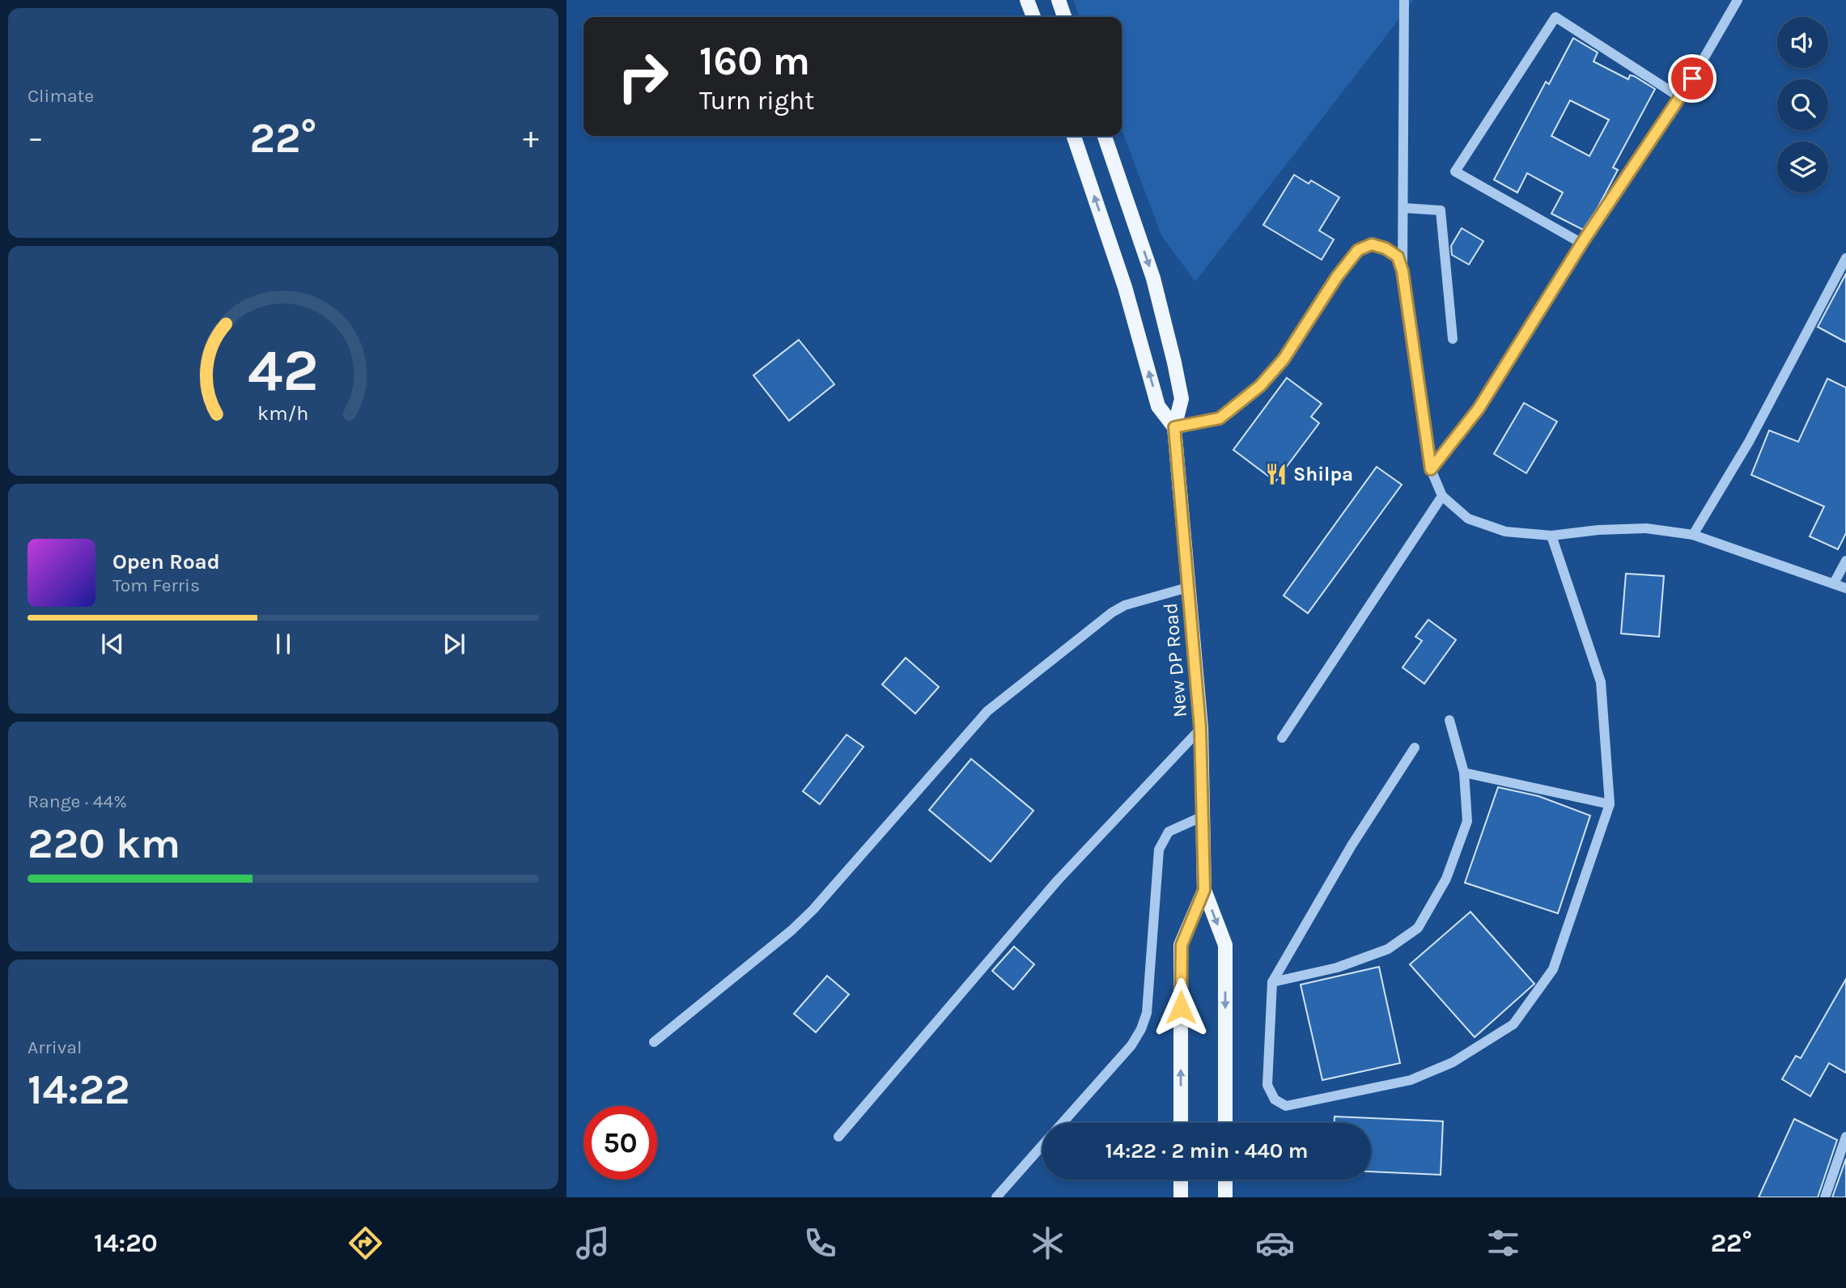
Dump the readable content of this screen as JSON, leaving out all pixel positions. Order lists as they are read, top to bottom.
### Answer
{
  "streets": {
    "main road": ["New DP Road"]
  },
  "places": {
    "restaurant": ["Shilpa"]
  },
  "page": {
    "tile": [
      "Climate",
      ["Range · 44%", "220 km"],
      ["Arrival", "14:22"]
    ],
    "turn": ["160 m", "Turn right"],
    "heat": ["−", "22°", "+"],
    "song": ["Open Road", "Tom Ferris"],
    "limit": "50",
    "trip": "14:22 · 2 min · 440 m",
    "tabs": ["14:20", "22°"],
    "gauge": ["42", "km/h"]
  }
}
